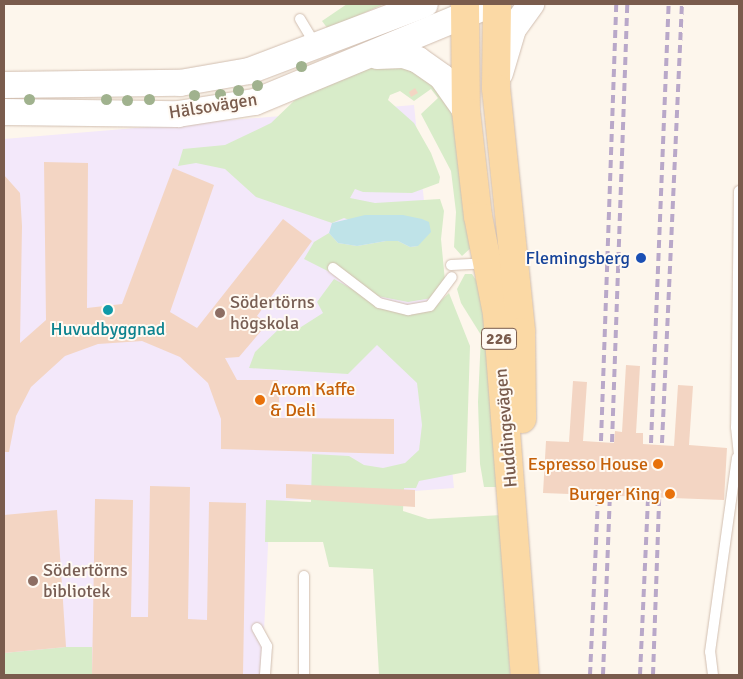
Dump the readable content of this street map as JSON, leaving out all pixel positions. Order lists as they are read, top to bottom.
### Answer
{
  "streets": {
    "main road": ["226", "Huddingevägen"],
    "street": ["Hälsovägen"]
  },
  "crossings": [
    ["Hälsovägen", "Huddingevägen"]
  ],
  "places": [
    "Flemingsberg",
    "Huvudbyggnad",
    "Södertörns högskola",
    "Arom Kaffe & Deli",
    "Espresso House",
    "Burger King",
    "Södertörns bibliotek"
  ]
}
